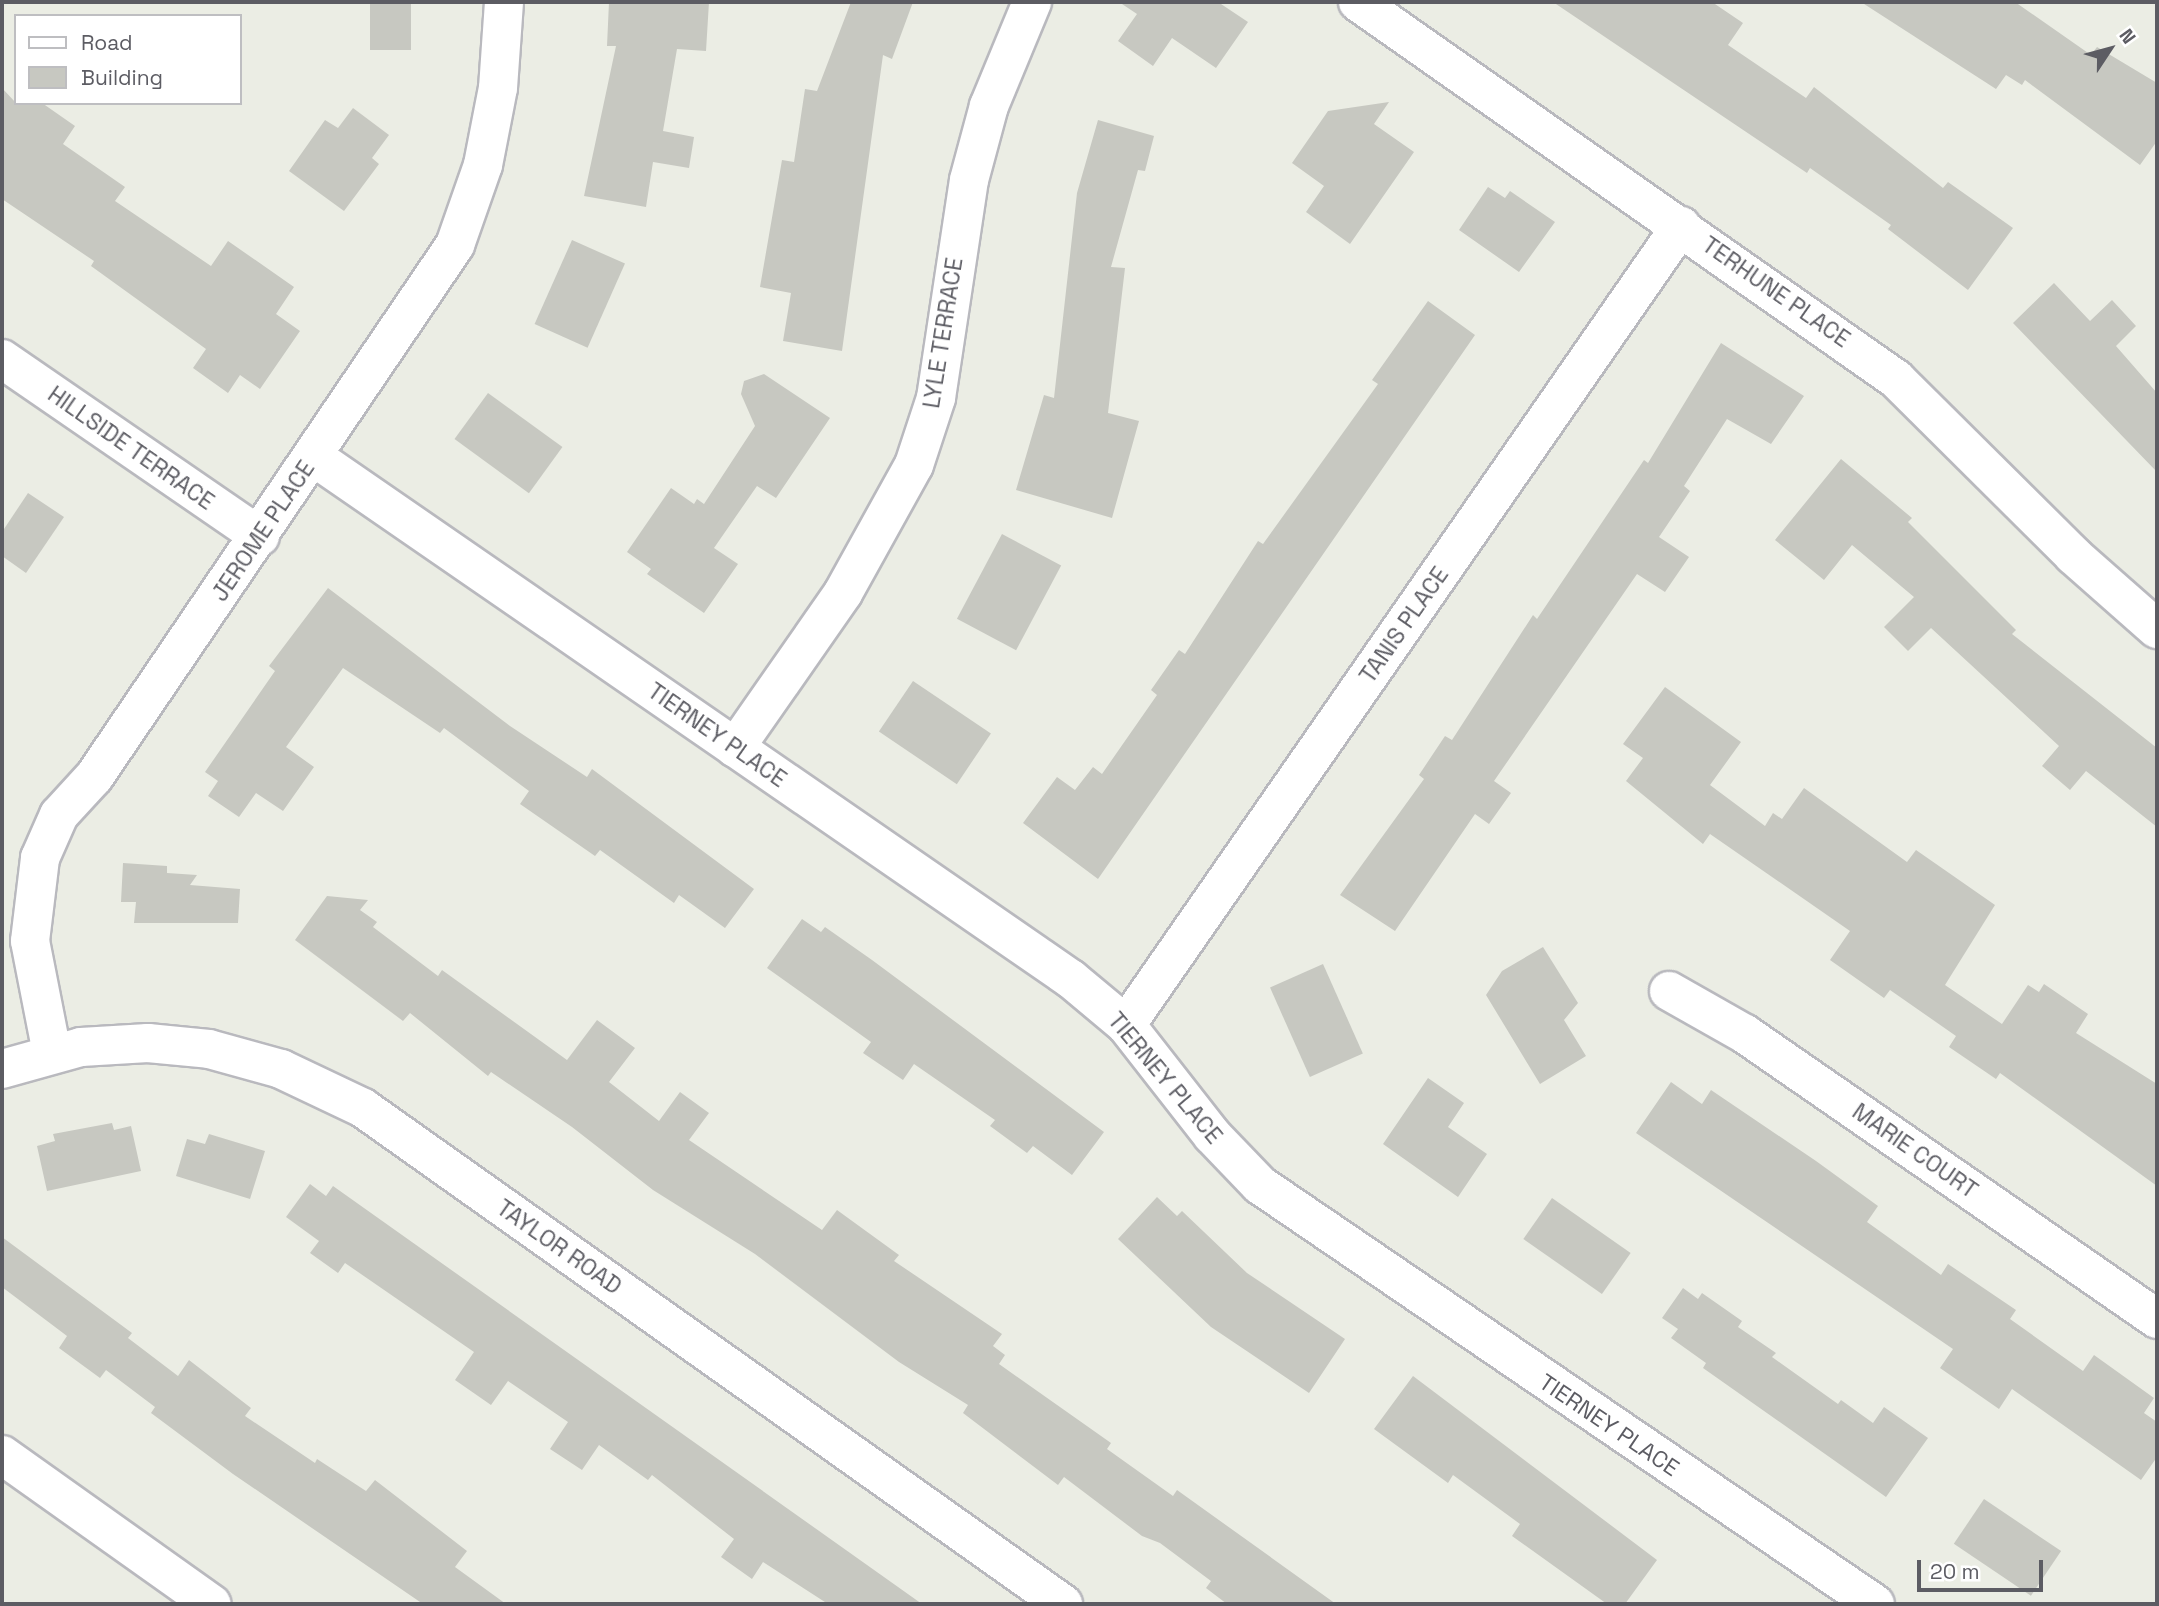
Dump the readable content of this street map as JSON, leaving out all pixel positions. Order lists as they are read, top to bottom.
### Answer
{
  "streets": {
    "street": [
      "TERHUNE PLACE",
      "LYLE TERRACE",
      "HILLSIDE TERRACE",
      "JEROME PLACE",
      "TANIS PLACE",
      "TIERNEY PLACE",
      "MARIE COURT",
      "TAYLOR ROAD"
    ]
  },
  "crossings": [
    ["TERHUNE PLACE", "TANIS PLACE"],
    ["LYLE TERRACE", "TIERNEY PLACE"],
    ["HILLSIDE TERRACE", "JEROME PLACE"],
    ["JEROME PLACE", "TIERNEY PLACE"],
    ["JEROME PLACE", "TAYLOR ROAD"],
    ["TANIS PLACE", "TIERNEY PLACE"]
  ],
  "legend": ["Road", "Building"],
  "scale_bar": "20 m",
  "north": "top right"
}
